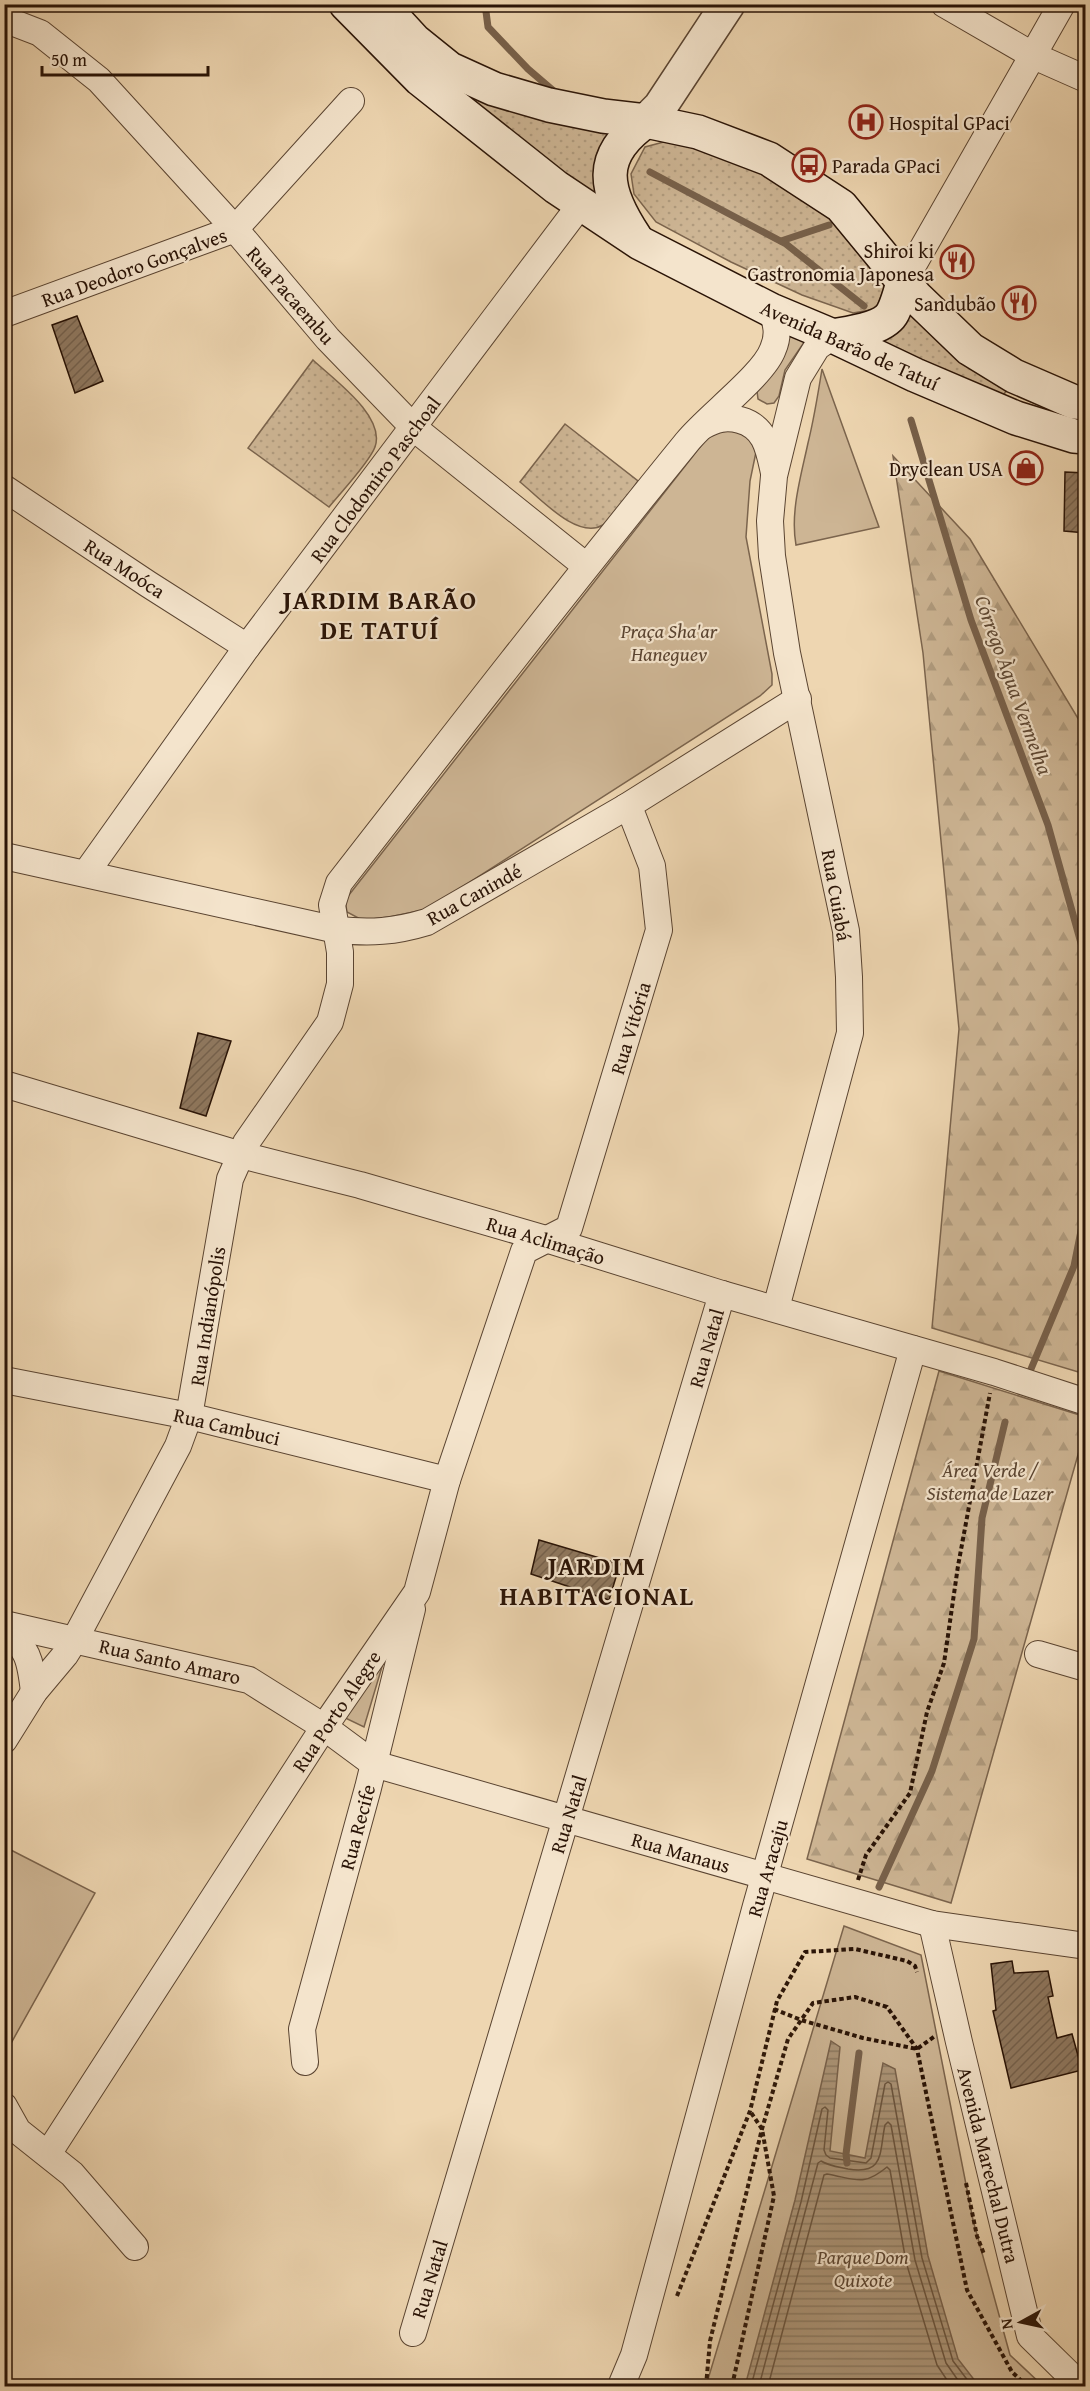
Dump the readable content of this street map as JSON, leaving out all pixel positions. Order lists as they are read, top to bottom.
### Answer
{
  "streets": {
    "main road": ["Avenida Barão de Tatuí"],
    "street": [
      "Rua Deodoro Gonçalves",
      "Rua Pacaembu",
      "Rua Clodomiro Paschoal",
      "Rua Moóca",
      "Rua Canindé",
      "Rua Cuiabá",
      "Rua Vitória",
      "Rua Aclimação",
      "Rua Indianópolis",
      "Rua Natal",
      "Rua Cambuci",
      "Rua Santo Amaro",
      "Rua Porto Alegre",
      "Rua Recife",
      "Rua Manaus",
      "Rua Aracaju",
      "Avenida Marechal Dutra"
    ]
  },
  "crossings": [
    ["Rua Deodoro Gonçalves", "Rua Pacaembu"],
    ["Rua Pacaembu", "Rua Clodomiro Paschoal"],
    ["Rua Pacaembu", "Rua Indianópolis"],
    ["Avenida Barão de Tatuí", "Rua Clodomiro Paschoal"],
    ["Avenida Barão de Tatuí", "Rua Cuiabá"],
    ["Avenida Barão de Tatuí", "Rua Indianópolis"],
    ["Rua Clodomiro Paschoal", "Rua Moóca"],
    ["Rua Clodomiro Paschoal", "Rua Canindé"],
    ["Rua Canindé", "Rua Cuiabá"],
    ["Rua Canindé", "Rua Vitória"],
    ["Rua Canindé", "Rua Indianópolis"],
    ["Rua Cuiabá", "Rua Aclimação"],
    ["Rua Cuiabá", "Rua Indianópolis"],
    ["Rua Vitória", "Rua Aclimação"],
    ["Rua Vitória", "Rua Porto Alegre"],
    ["Rua Aclimação", "Rua Indianópolis"],
    ["Rua Aclimação", "Rua Natal"],
    ["Rua Aclimação", "Rua Porto Alegre"],
    ["Rua Aclimação", "Rua Aracaju"],
    ["Rua Indianópolis", "Rua Cambuci"],
    ["Rua Indianópolis", "Rua Santo Amaro"],
    ["Rua Natal", "Rua Manaus"],
    ["Rua Cambuci", "Rua Porto Alegre"],
    ["Rua Santo Amaro", "Rua Porto Alegre"],
    ["Rua Santo Amaro", "Rua Manaus"],
    ["Rua Porto Alegre", "Rua Recife"],
    ["Rua Porto Alegre", "Rua Manaus"],
    ["Rua Recife", "Rua Manaus"],
    ["Rua Manaus", "Rua Aracaju"],
    ["Rua Manaus", "Avenida Marechal Dutra"]
  ],
  "districts": ["JARDIM BARÃO DE TATUÍ", "JARDIM HABITACIONAL"],
  "water": ["Córrego Àgua Vermelha"],
  "parks": ["Praça Sha'ar Haneguev", "Área Verde / Sistema de Lazer", "Parque Dom Quixote"],
  "places": {
    "hospital": ["Hospital GPaci"],
    "bus stop": ["Parada GPaci"],
    "restaurant": ["Shiroi ki Gastronomia Japonesa", "Sandubão"],
    "shop": ["Dryclean USA"]
  },
  "scale_bar": "50 m",
  "north": "left"
}
